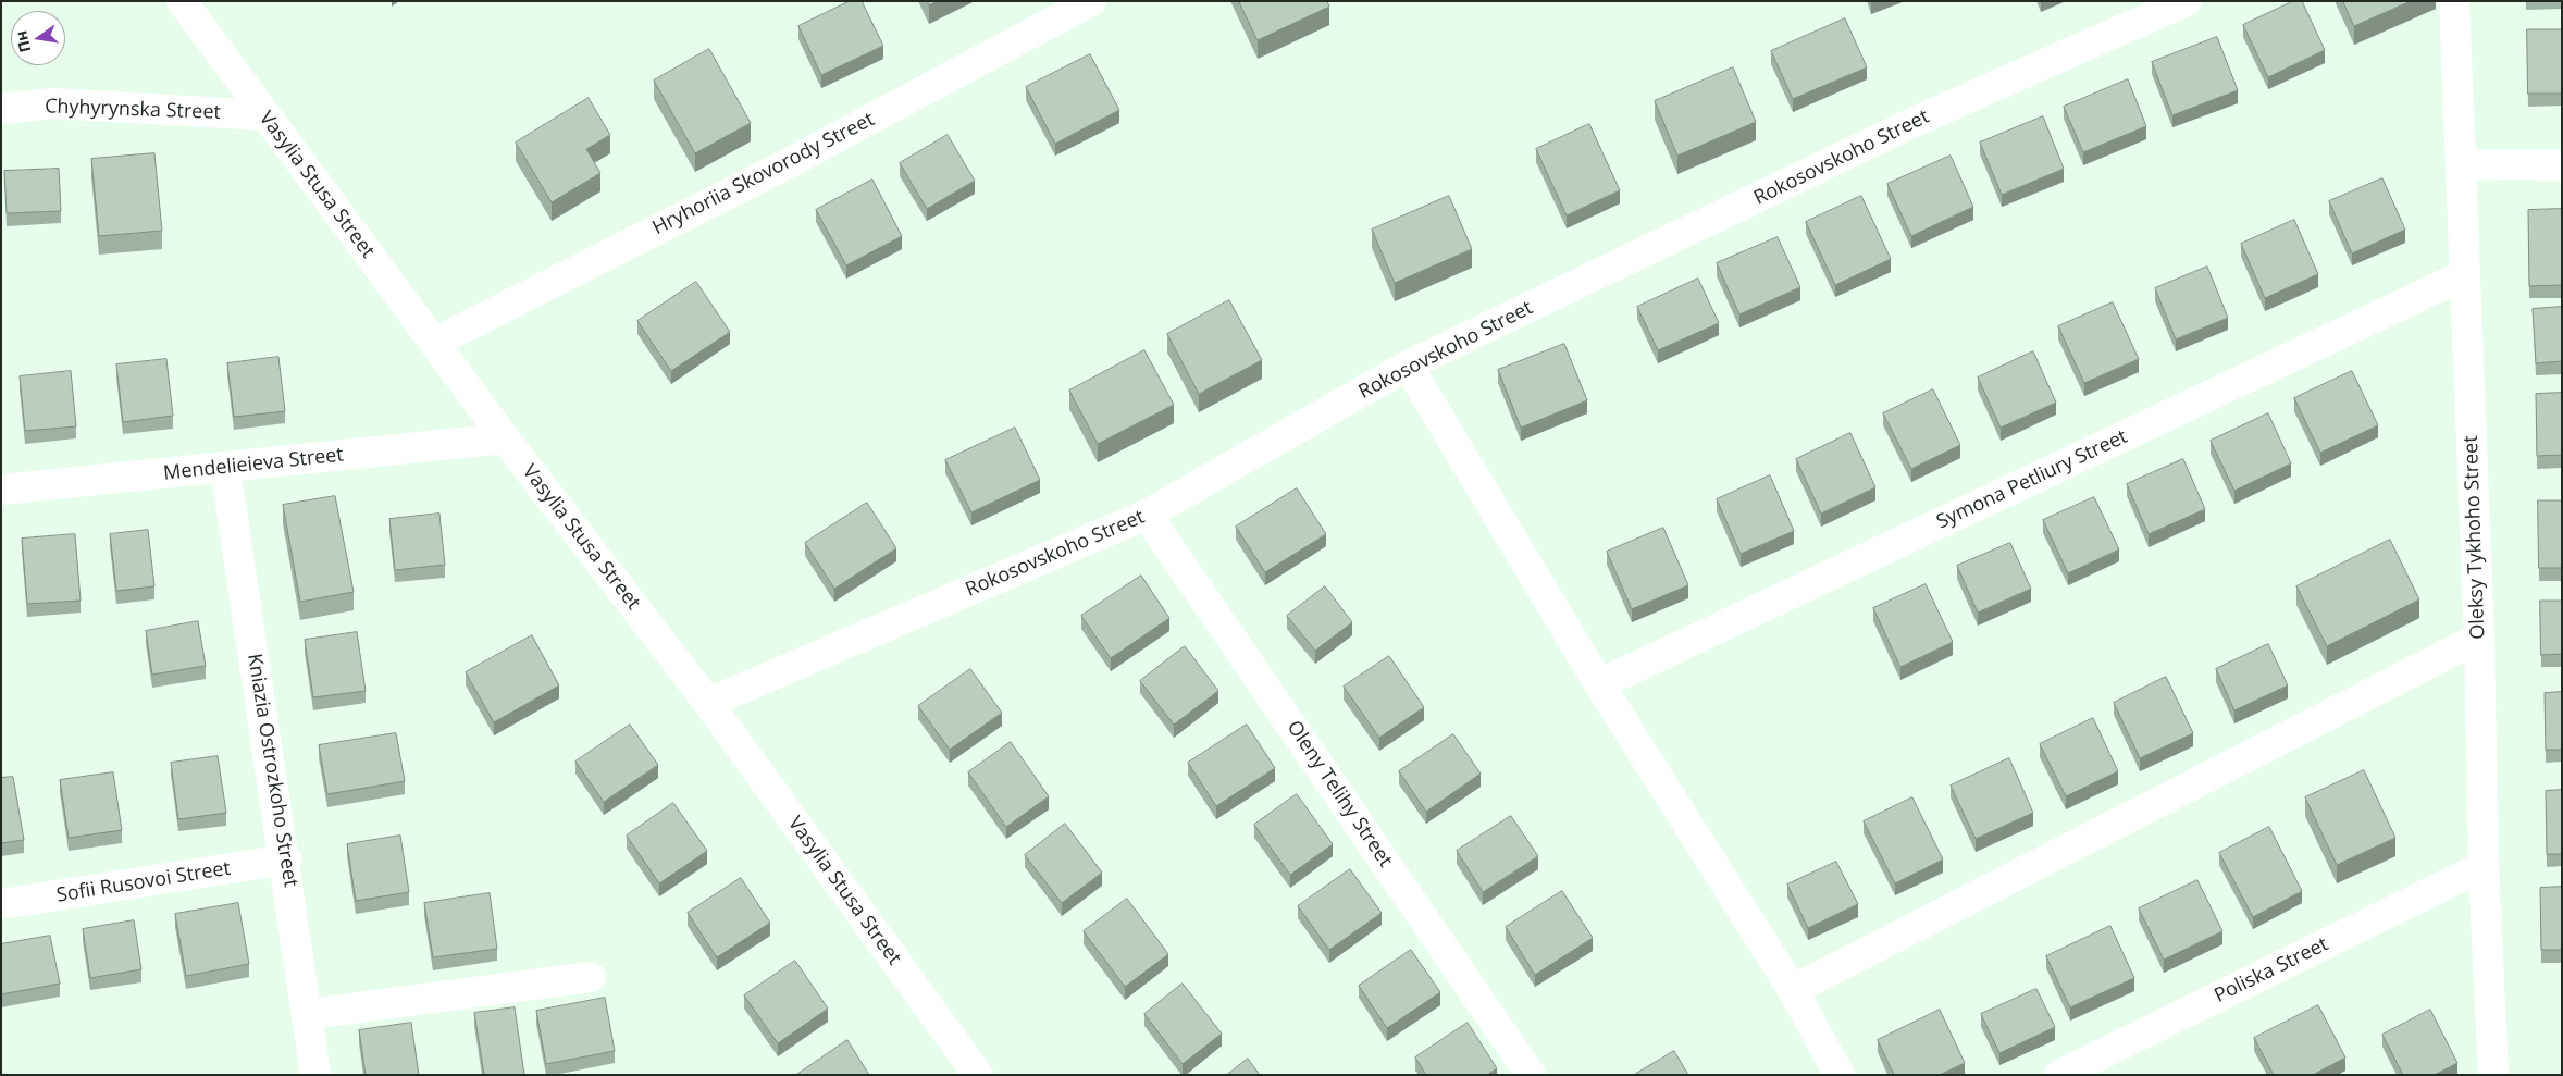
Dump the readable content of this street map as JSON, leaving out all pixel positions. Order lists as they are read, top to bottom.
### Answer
{
  "streets": {
    "street": [
      "Chyhyrynska Street",
      "Rokosovskoho Street",
      "Hryhoriia Skovorody Street",
      "Vasylia Stusa Street",
      "Mendelieieva Street",
      "Symona Petliury Street",
      "Oleksy Tykhoho Street",
      "Kniazia Ostrozkoho Street",
      "Oleny Telihy Street",
      "Sofii Rusovoi Street",
      "Poliska Street"
    ]
  },
  "crossings": [
    ["Chyhyrynska Street", "Vasylia Stusa Street"],
    ["Rokosovskoho Street", "Vasylia Stusa Street"],
    ["Rokosovskoho Street", "Oleny Telihy Street"],
    ["Hryhoriia Skovorody Street", "Vasylia Stusa Street"],
    ["Vasylia Stusa Street", "Mendelieieva Street"],
    ["Mendelieieva Street", "Kniazia Ostrozkoho Street"],
    ["Symona Petliury Street", "Oleksy Tykhoho Street"],
    ["Oleksy Tykhoho Street", "Poliska Street"],
    ["Kniazia Ostrozkoho Street", "Sofii Rusovoi Street"]
  ],
  "north": "left"
}
